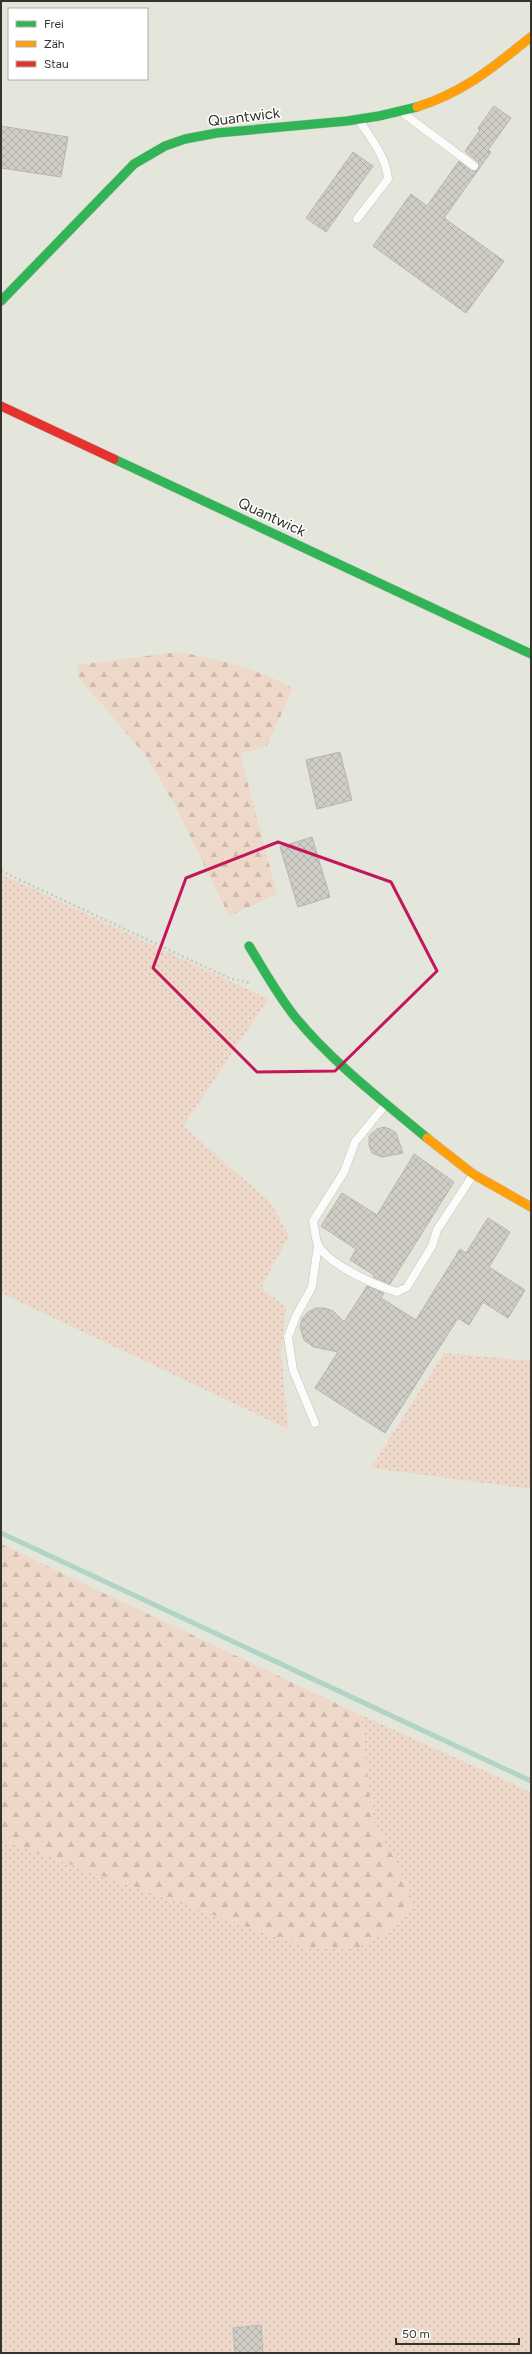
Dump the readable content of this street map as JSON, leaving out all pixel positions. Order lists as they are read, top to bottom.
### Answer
{
  "streets": {
    "street": ["Quantwick"]
  },
  "legend": ["Frei", "Zäh", "Stau"],
  "scale_bar": "50 m"
}
